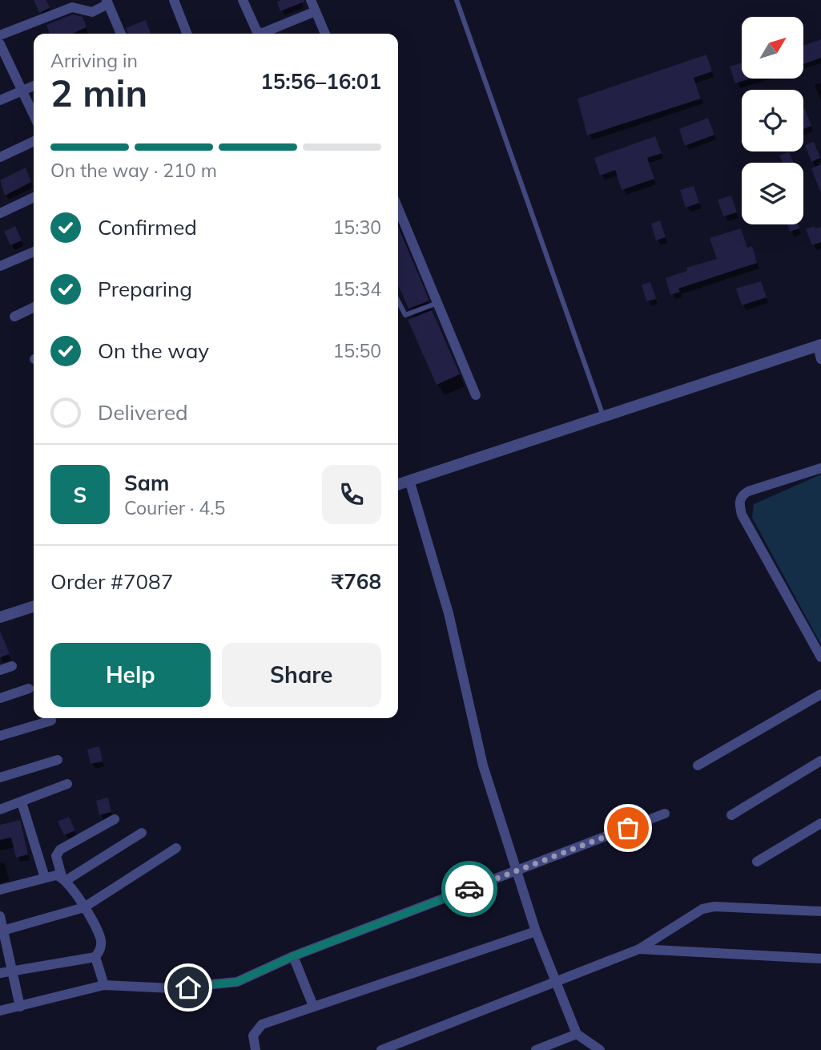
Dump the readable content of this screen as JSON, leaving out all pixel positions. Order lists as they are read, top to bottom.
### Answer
{
  "north": "top right",
  "page": {
    "heading": ["2 min", "Arriving in", "15:56–16:01"],
    "panel": [
      "Sam",
      "Courier · 4.5",
      "Order #7087",
      "₹768"
    ],
    "bar": "On the way · 210 m",
    "list": [
      ["Confirmed", "15:30"],
      ["Preparing", "15:34"],
      ["On the way", "15:50"],
      "Delivered"
    ],
    "round": "S",
    "buttons": ["Help", "Share"]
  }
}
